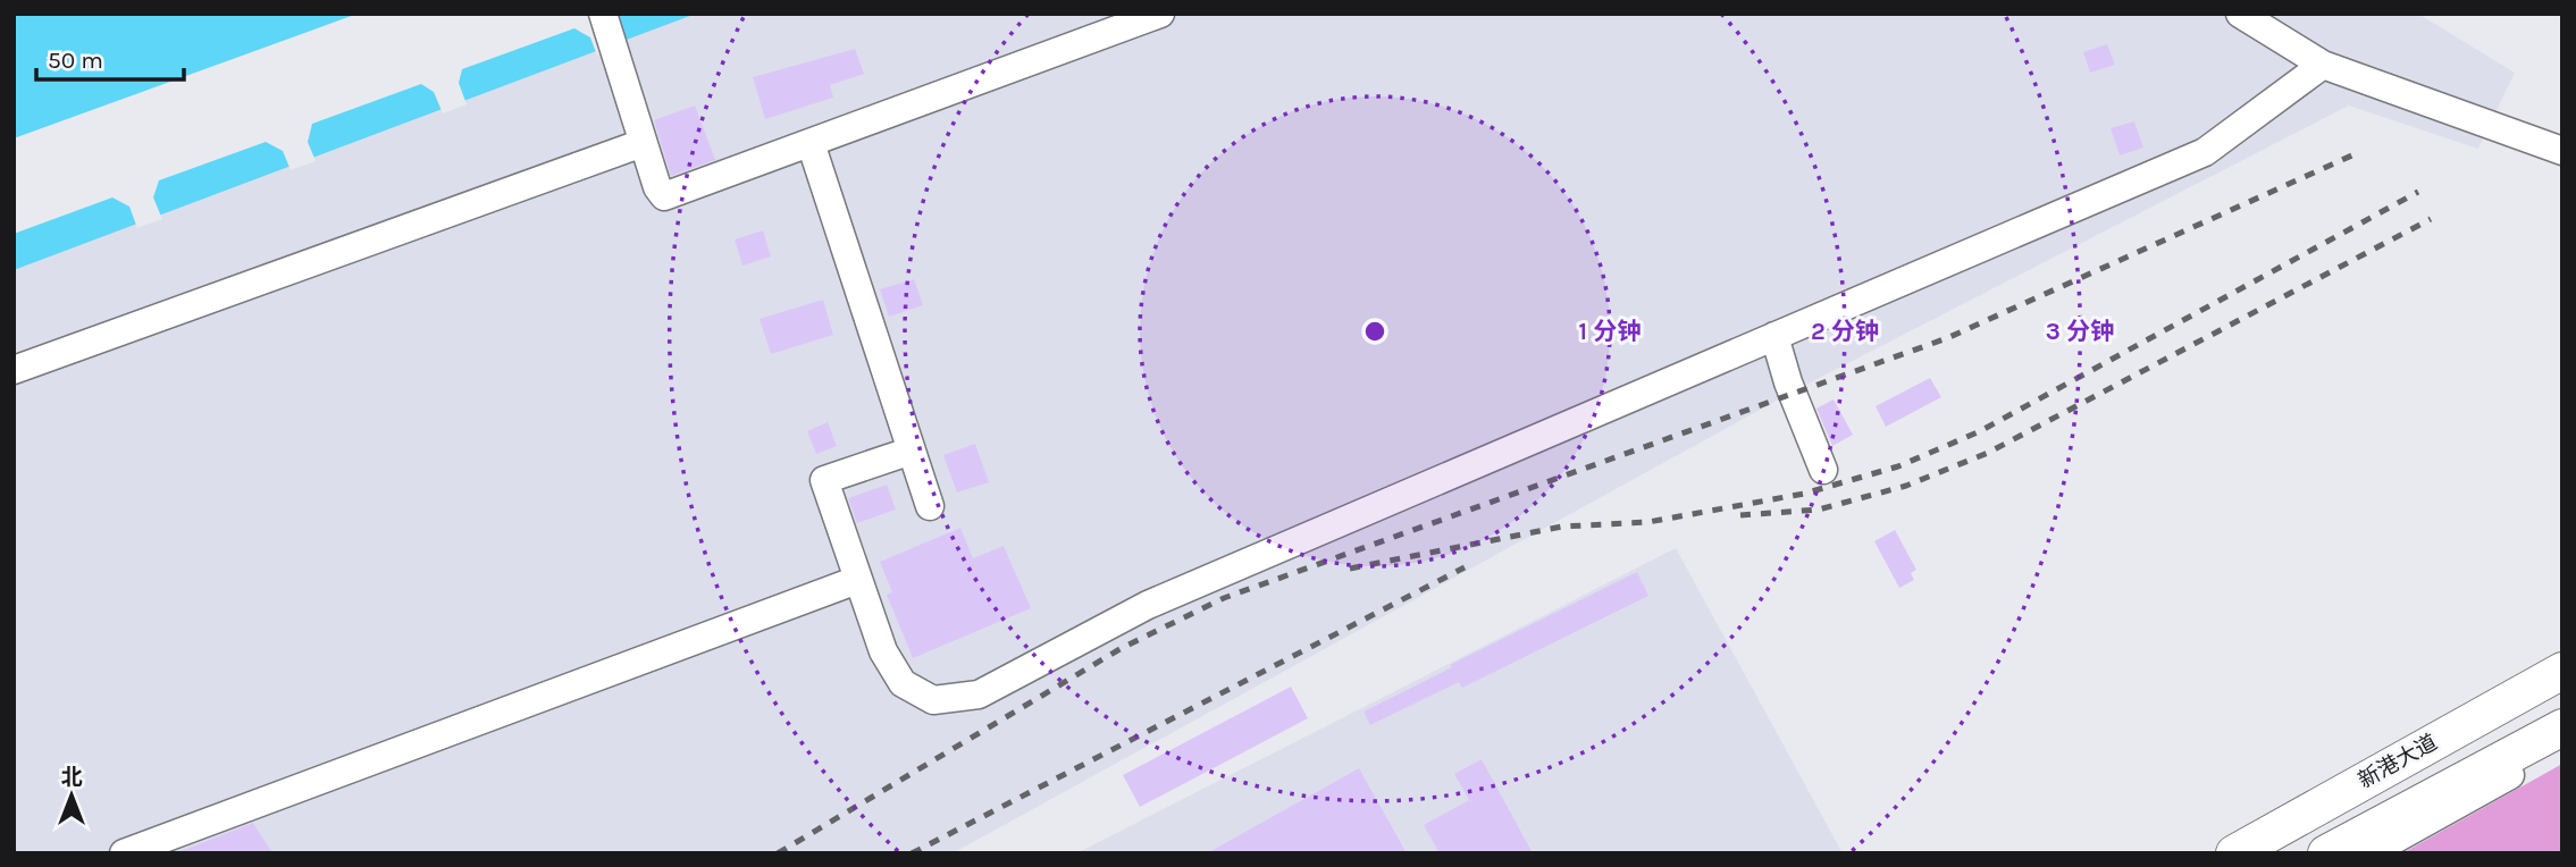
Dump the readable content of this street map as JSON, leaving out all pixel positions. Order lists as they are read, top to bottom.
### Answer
{
  "streets": {
    "main road": ["新港大道"]
  },
  "scale_bar": "50 m",
  "north": "top",
  "rings": ["1 分钟", "2 分钟", "3 分钟"]
}
